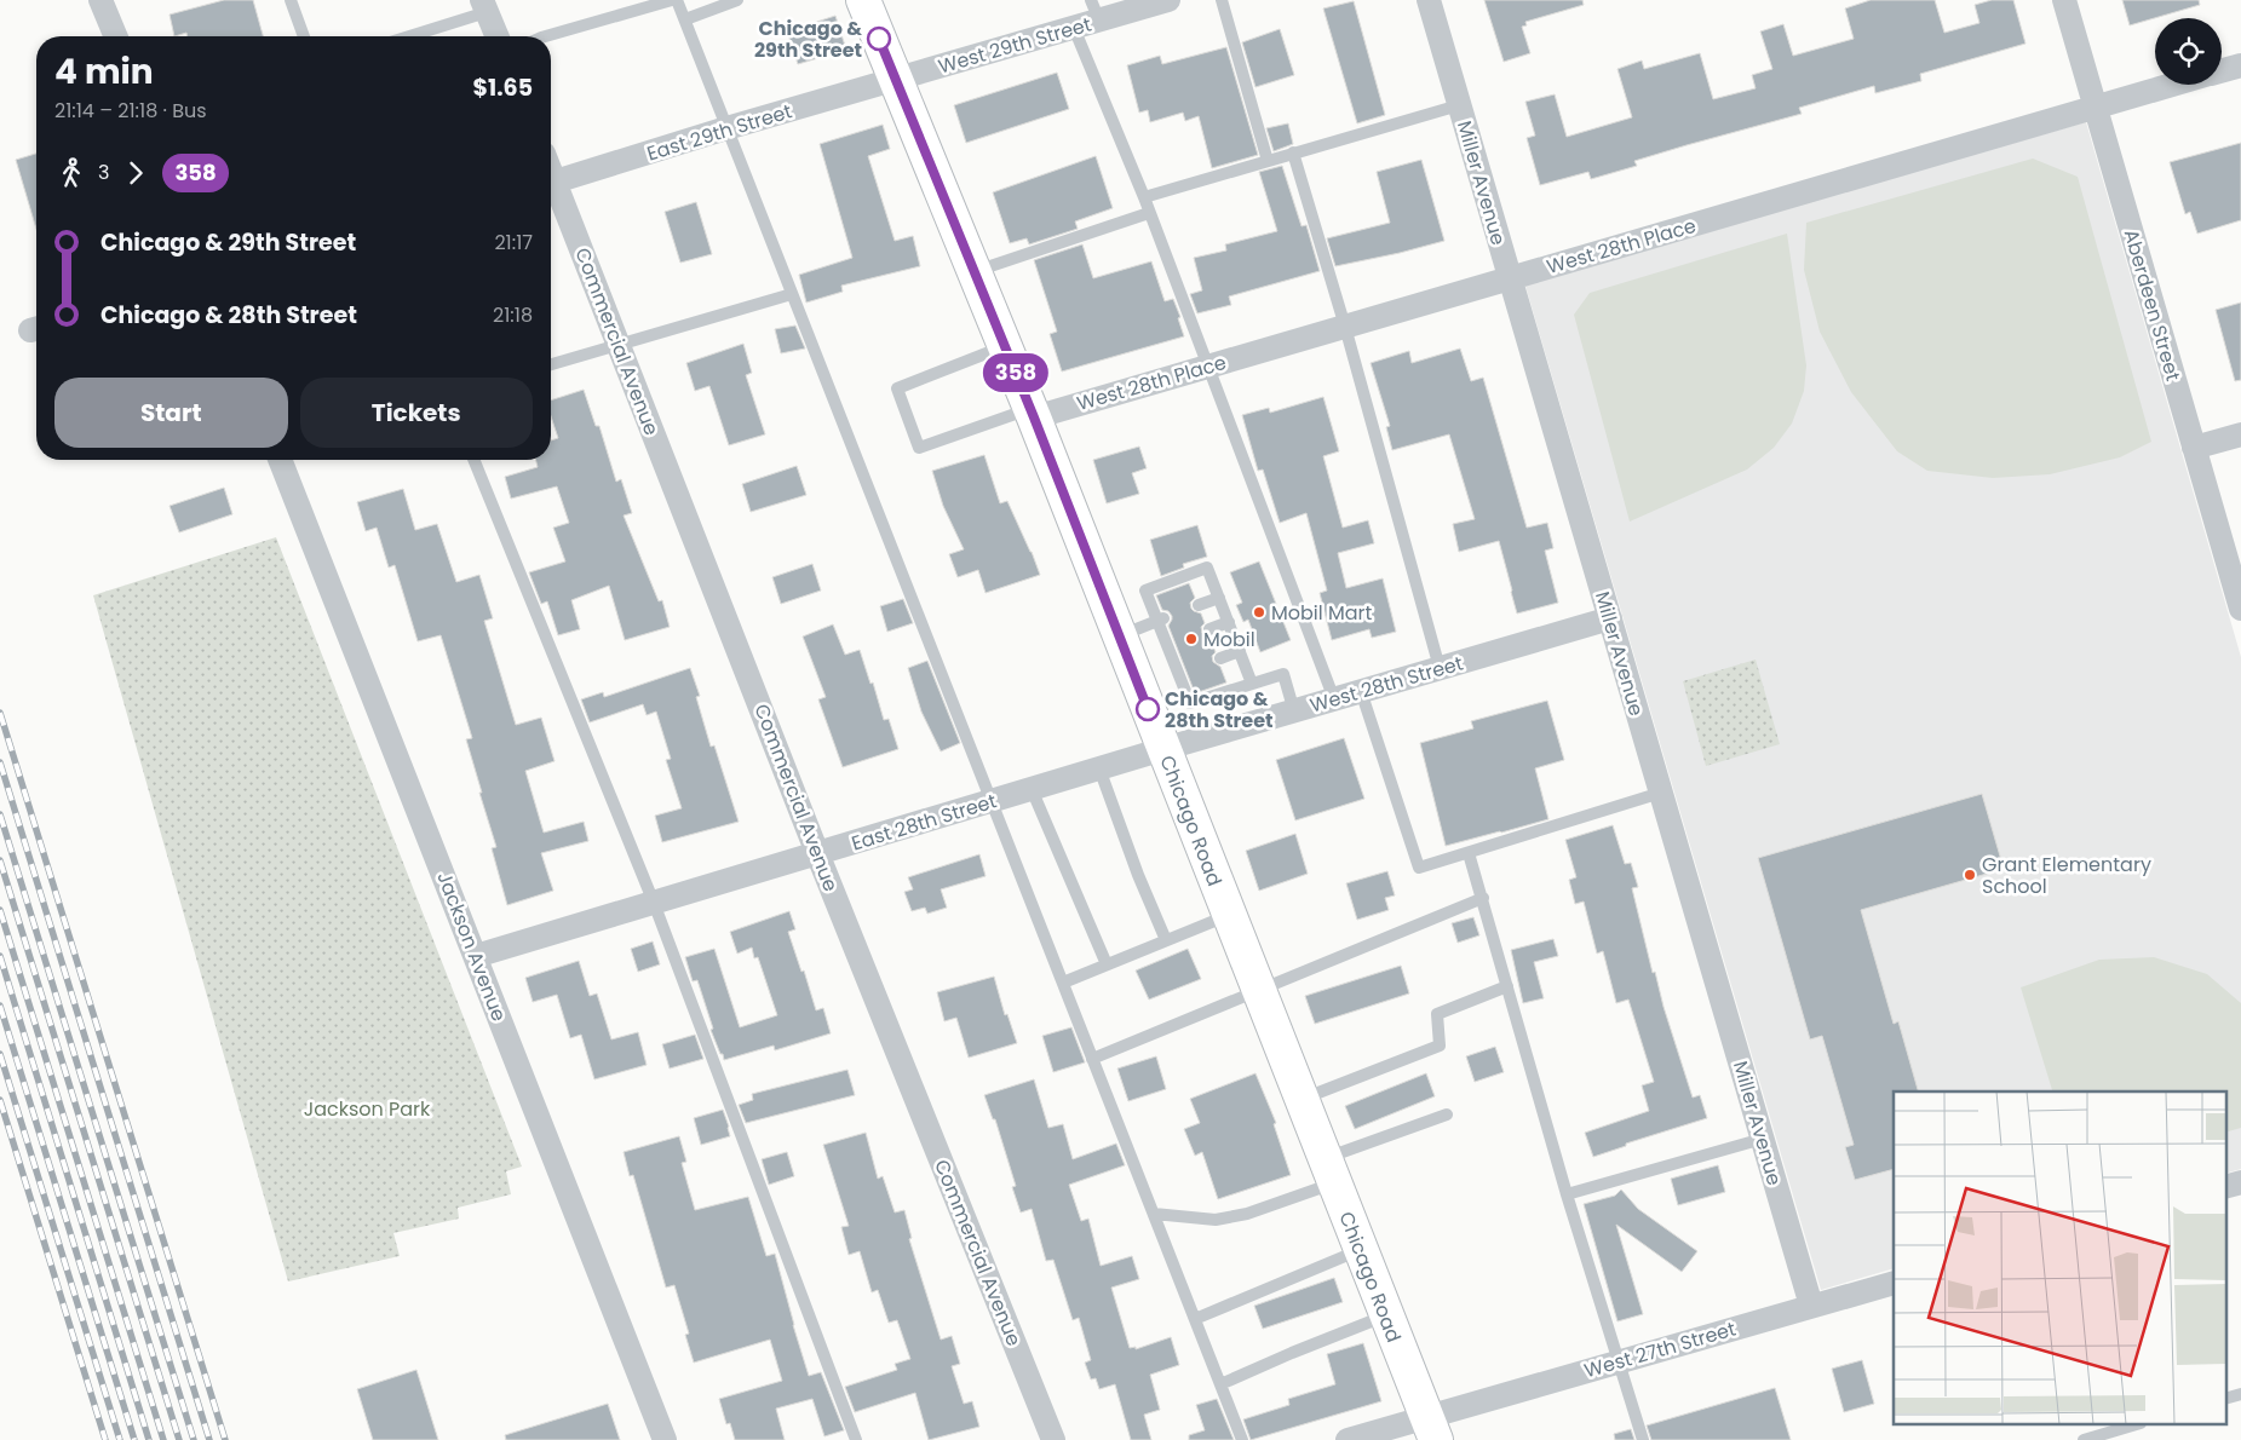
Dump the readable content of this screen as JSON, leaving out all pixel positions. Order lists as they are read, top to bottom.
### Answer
{
  "streets": {
    "main road": ["Chicago Road"],
    "street": [
      "West 29th Street",
      "East 29th Street",
      "Miller Avenue",
      "West 28th Place",
      "Aberdeen Street",
      "Commercial Avenue",
      "West 28th Street",
      "East 28th Street",
      "Jackson Avenue",
      "West 27th Street"
    ]
  },
  "crossings": [
    ["West 29th Street", "East 29th Street"],
    ["West 29th Street", "Chicago Road"],
    ["East 29th Street", "Chicago Road"],
    ["Miller Avenue", "West 28th Place"],
    ["Miller Avenue", "West 28th Street"],
    ["Miller Avenue", "West 27th Street"],
    ["West 28th Place", "Aberdeen Street"],
    ["West 28th Place", "Chicago Road"],
    ["Commercial Avenue", "East 28th Street"],
    ["West 28th Street", "Chicago Road"],
    ["West 28th Street", "East 28th Street"],
    ["Chicago Road", "East 28th Street"],
    ["Chicago Road", "West 27th Street"],
    ["East 28th Street", "Jackson Avenue"]
  ],
  "parks": ["Jackson Park"],
  "places": [
    "Chicago & 29th Street",
    "Mobil Mart",
    "Mobil",
    "Chicago & 28th Street",
    "Grant Elementary School"
  ],
  "lines": ["bus line 358"],
  "page": {
    "on_map": "358",
    "heading": ["4 min", "21:14 – 21:18 · Bus", "$1.65"],
    "legs": ["3", "358"],
    "list": [
      {
        "name": "Chicago & 29th Street",
        "value": "21:17"
      },
      {
        "name": "Chicago & 28th Street",
        "value": "21:18"
      }
    ],
    "buttons": ["Start", "Tickets"]
  }
}
